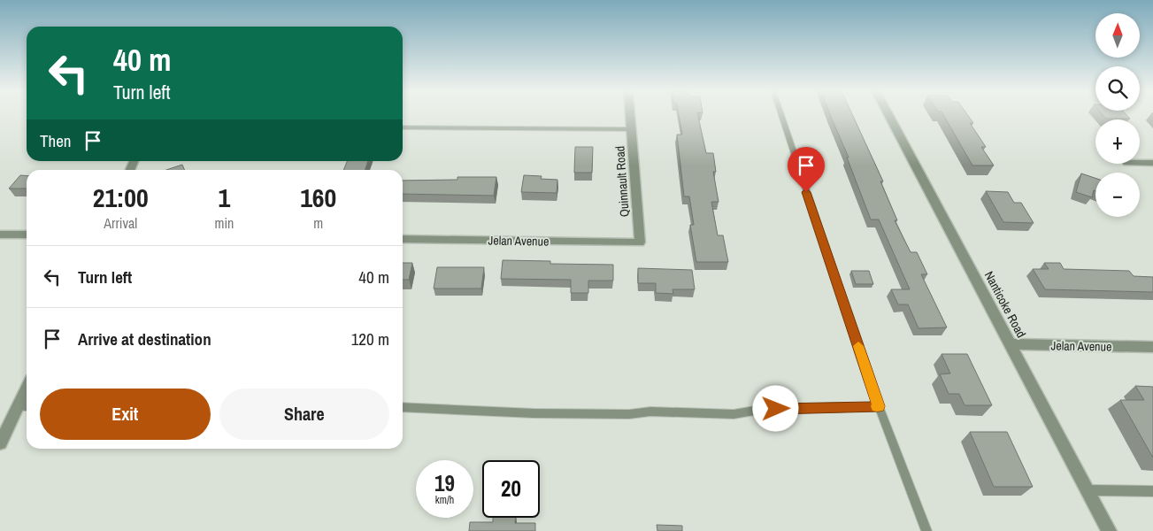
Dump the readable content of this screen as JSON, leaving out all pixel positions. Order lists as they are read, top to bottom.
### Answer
{
  "streets": {
    "street": ["Quinnault Road", "Jelan Avenue", "Nanticoke Road"]
  },
  "crossings": [
    ["Quinnault Road", "Jelan Avenue"],
    ["Jelan Avenue", "Nanticoke Road"]
  ],
  "north": "top",
  "page": {
    "map_buttons": ["+", "−"],
    "turn": ["40 m", "Turn left"],
    "then": "Then",
    "eta": [
      "21:00",
      "Arrival",
      "1",
      "min",
      "160",
      "m"
    ],
    "list": [
      {
        "name": "Turn left",
        "value": "40 m"
      },
      {
        "name": "Arrive at destination",
        "value": "120 m"
      }
    ],
    "buttons": ["Exit", "Share"],
    "speed": "19 km/h",
    "limit": "20"
  }
}
